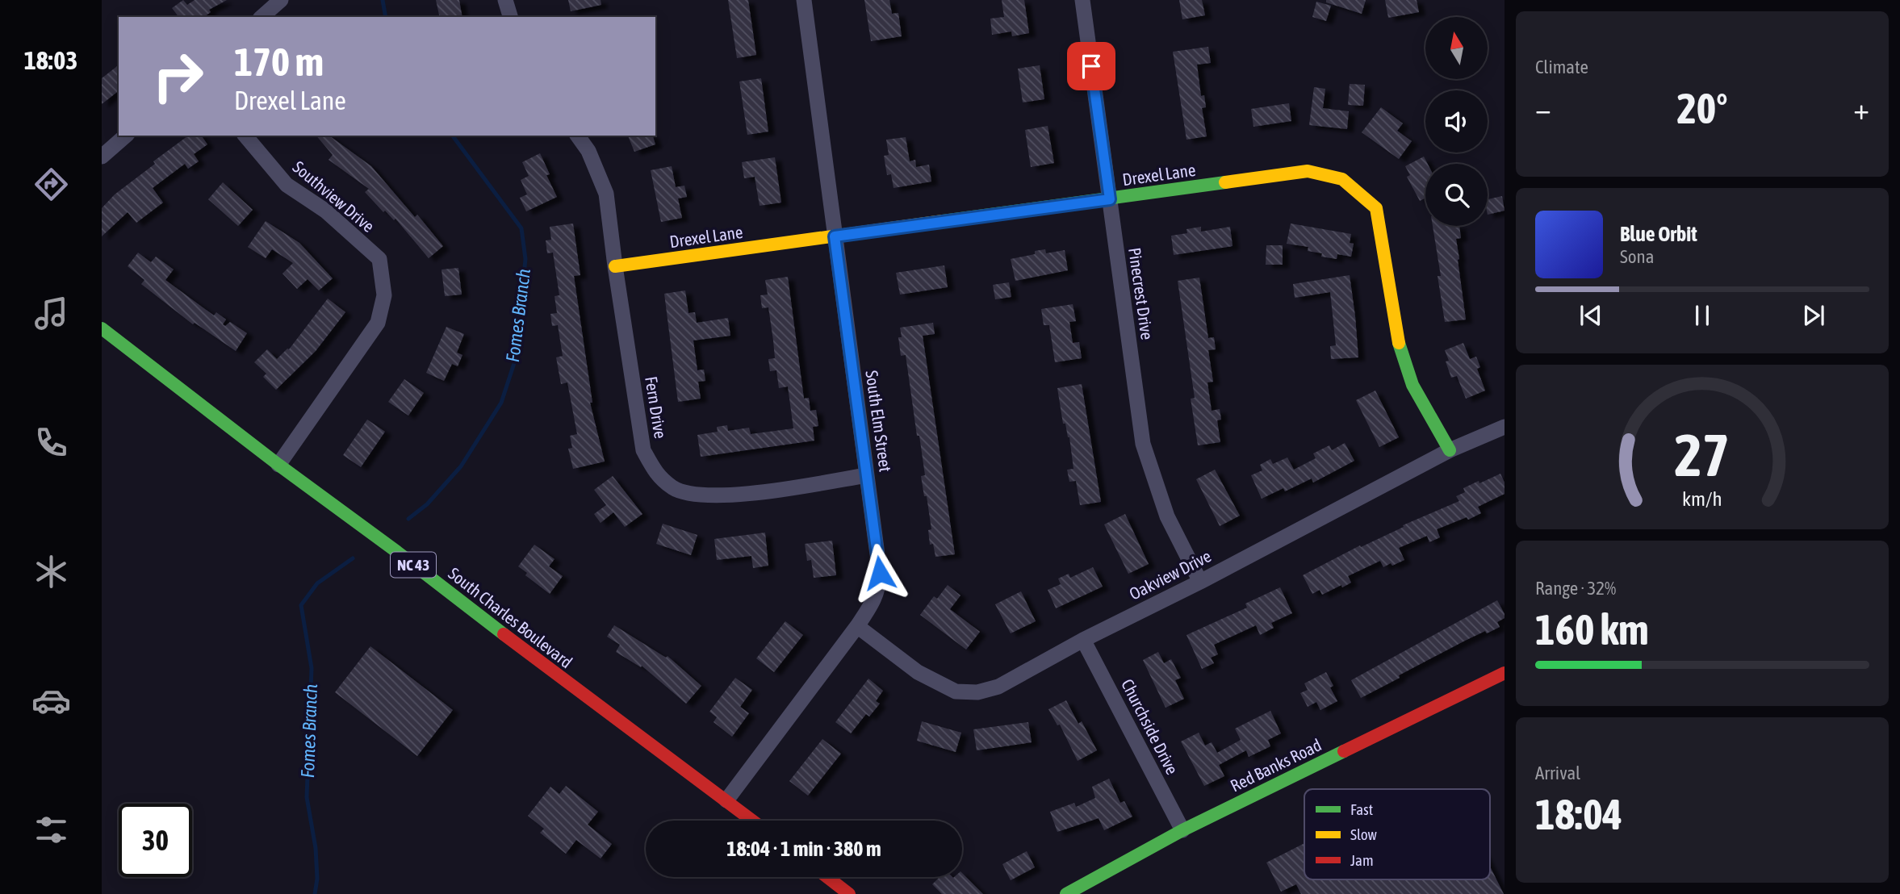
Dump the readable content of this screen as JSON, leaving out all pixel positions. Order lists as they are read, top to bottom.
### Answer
{
  "streets": {
    "street": [
      "Drexel Lane",
      "Southview Drive",
      "Pinecrest Drive",
      "Fern Drive",
      "South Elm Street",
      "NC 43",
      "Oakview Drive",
      "South Charles Boulevard",
      "Churchside Drive",
      "Red Banks Road"
    ]
  },
  "crossings": [
    ["Drexel Lane", "Pinecrest Drive"],
    ["Drexel Lane", "Fern Drive"],
    ["Drexel Lane", "South Elm Street"],
    ["Drexel Lane", "Oakview Drive"],
    ["Southview Drive", "South Charles Boulevard"],
    ["Pinecrest Drive", "Oakview Drive"],
    ["Fern Drive", "South Elm Street"],
    ["South Elm Street", "Oakview Drive"],
    ["South Elm Street", "South Charles Boulevard"],
    ["Oakview Drive", "Churchside Drive"],
    ["Churchside Drive", "Red Banks Road"]
  ],
  "water": ["Fomes Branch"],
  "legend": ["Fast", "Slow", "Jam"],
  "north": "top",
  "page": {
    "tabs": "18:03",
    "tile": [
      "Climate",
      ["Range · 32%", "160 km"],
      ["Arrival", "18:04"]
    ],
    "turn": ["170 m", "Drexel Lane"],
    "heat": ["−", "20°", "+"],
    "song": ["Blue Orbit", "Sona"],
    "limit": "30",
    "trip": "18:04 · 1 min · 380 m",
    "gauge": ["27", "km/h"]
  }
}
